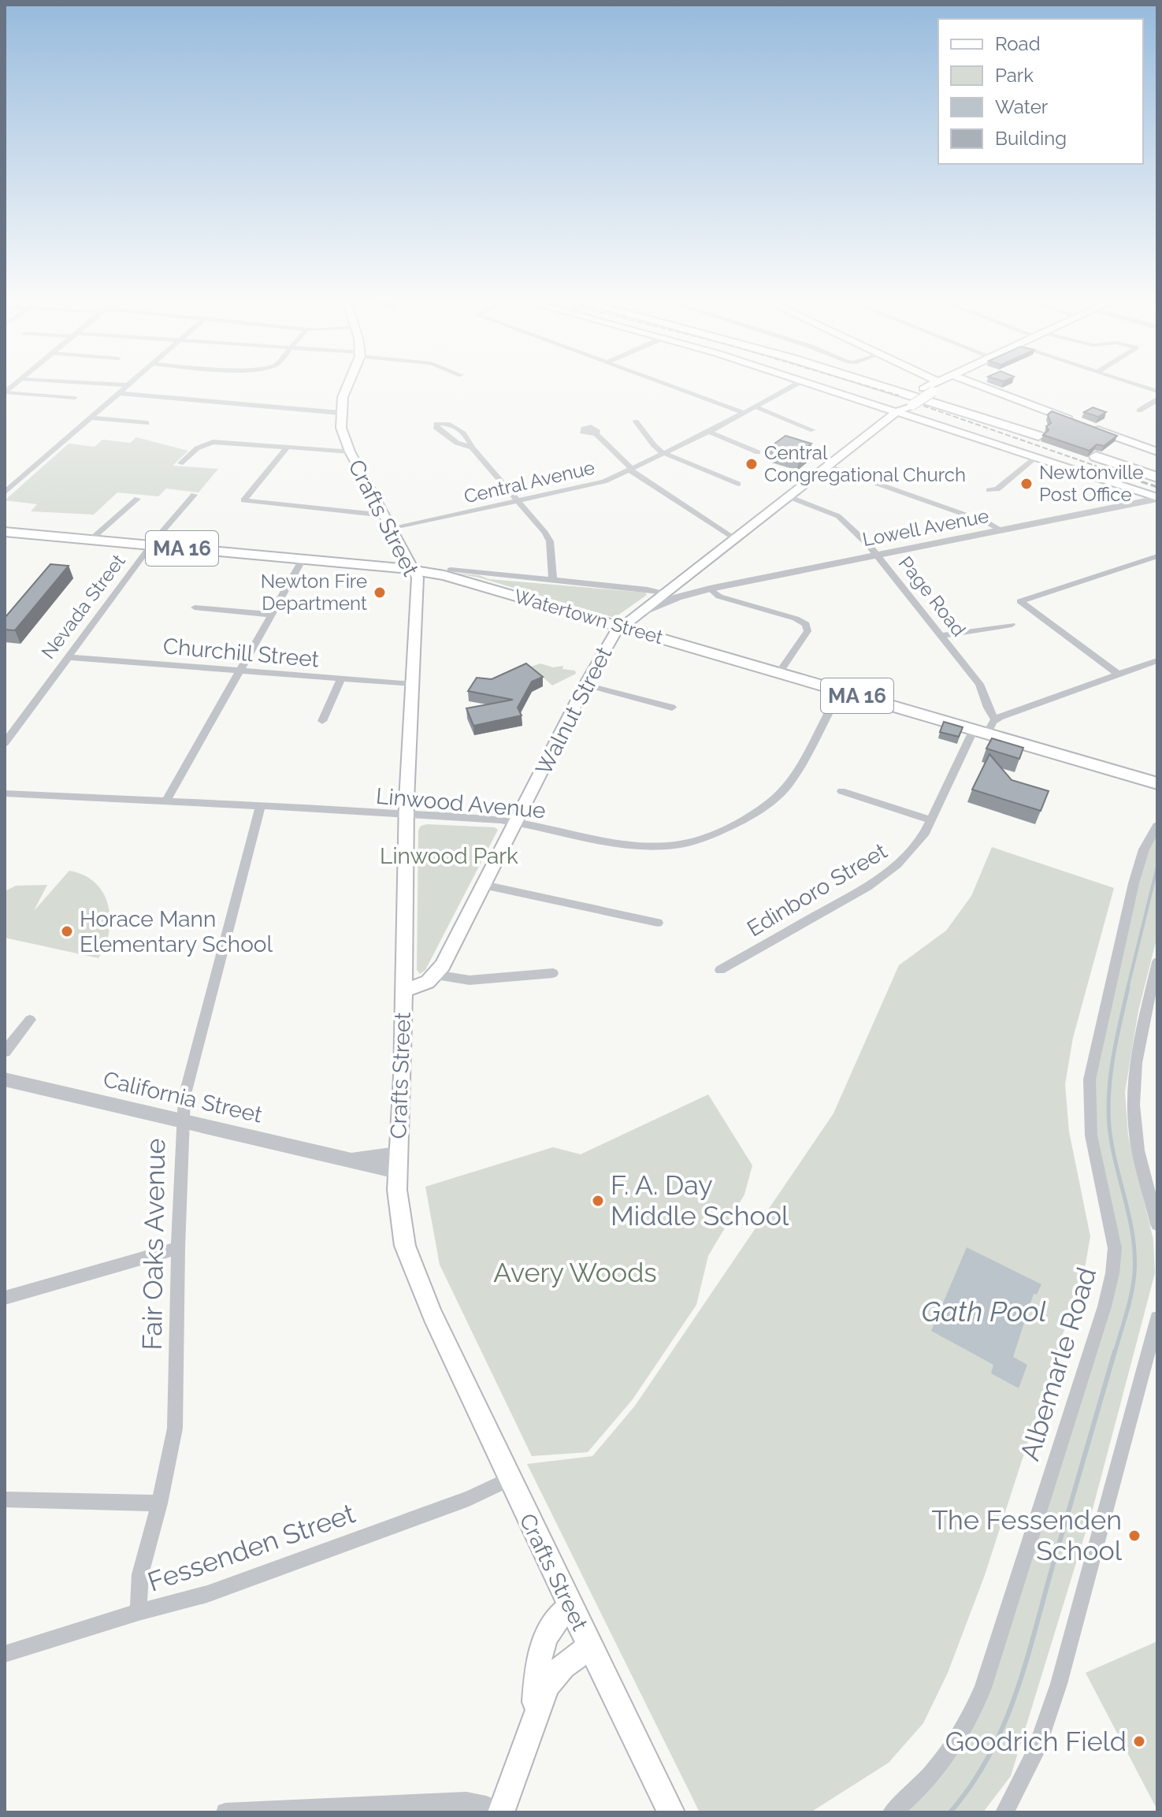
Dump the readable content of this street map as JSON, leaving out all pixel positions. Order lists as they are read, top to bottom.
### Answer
{
  "streets": {
    "main road": [
      "Crafts Street",
      "MA 16",
      "Watertown Street",
      "Walnut Street"
    ],
    "street": [
      "Central Avenue",
      "Lowell Avenue",
      "Page Road",
      "Nevada Street",
      "Churchill Street",
      "Linwood Avenue",
      "Edinboro Street",
      "California Street",
      "Fair Oaks Avenue",
      "Albemarle Road",
      "Fessenden Street"
    ]
  },
  "crossings": [
    ["Central Avenue", "Crafts Street"],
    ["Crafts Street", "Watertown Street"],
    ["Crafts Street", "Churchill Street"],
    ["Crafts Street", "Linwood Avenue"],
    ["Crafts Street", "California Street"],
    ["Crafts Street", "Fessenden Street"],
    ["Lowell Avenue", "Page Road"],
    ["Lowell Avenue", "Walnut Street"],
    ["Page Road", "Watertown Street"],
    ["Page Road", "Walnut Street"],
    ["Page Road", "Edinboro Street"],
    ["Nevada Street", "Watertown Street"],
    ["Nevada Street", "Churchill Street"],
    ["Watertown Street", "Walnut Street"],
    ["Watertown Street", "Linwood Avenue"],
    ["Watertown Street", "Edinboro Street"],
    ["Walnut Street", "Linwood Avenue"],
    ["Linwood Avenue", "Fair Oaks Avenue"],
    ["California Street", "Fair Oaks Avenue"],
    ["Fair Oaks Avenue", "Fessenden Street"]
  ],
  "water": ["Gath Pool"],
  "parks": ["Linwood Park", "Avery Woods"],
  "places": [
    "Central Congregational Church",
    "Newtonville Post Office",
    "Newton Fire Department",
    "Horace Mann Elementary School",
    "F. A. Day Middle School",
    "The Fessenden School",
    "Goodrich Field"
  ],
  "legend": [
    "Road",
    "Park",
    "Water",
    "Building"
  ]
}
